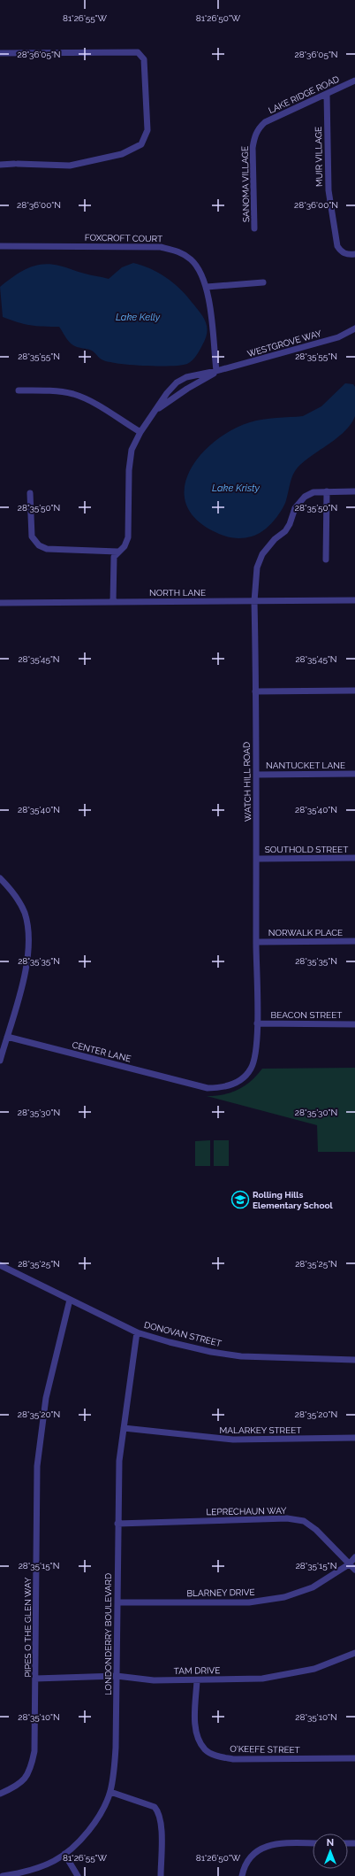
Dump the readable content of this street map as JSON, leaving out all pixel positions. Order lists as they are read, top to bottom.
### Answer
{
  "streets": {
    "street": [
      "LAKE RIDGE ROAD",
      "MUIR VILLAGE",
      "SANOMA VILLAGE",
      "FOXCROFT COURT",
      "WESTGROVE WAY",
      "NORTH LANE",
      "NANTUCKET LANE",
      "WATCH HILL ROAD",
      "SOUTHOLD STREET",
      "NORWALK PLACE",
      "BEACON STREET",
      "CENTER LANE",
      "DONOVAN STREET",
      "MALARKEY STREET",
      "LEPRECHAUN WAY",
      "BLARNEY DRIVE",
      "PIPES O THE GLEN WAY",
      "LONDONDERRY BOULEVARD",
      "TAM DRIVE",
      "O'KEEFE STREET"
    ]
  },
  "crossings": [
    ["LAKE RIDGE ROAD", "MUIR VILLAGE"],
    ["LAKE RIDGE ROAD", "SANOMA VILLAGE"],
    ["FOXCROFT COURT", "WESTGROVE WAY"],
    ["WESTGROVE WAY", "NORTH LANE"],
    ["NORTH LANE", "WATCH HILL ROAD"],
    ["NANTUCKET LANE", "WATCH HILL ROAD"],
    ["WATCH HILL ROAD", "SOUTHOLD STREET"],
    ["WATCH HILL ROAD", "NORWALK PLACE"],
    ["WATCH HILL ROAD", "BEACON STREET"],
    ["WATCH HILL ROAD", "CENTER LANE"],
    ["DONOVAN STREET", "PIPES O THE GLEN WAY"],
    ["DONOVAN STREET", "LONDONDERRY BOULEVARD"],
    ["MALARKEY STREET", "LONDONDERRY BOULEVARD"],
    ["LEPRECHAUN WAY", "BLARNEY DRIVE"],
    ["LEPRECHAUN WAY", "LONDONDERRY BOULEVARD"],
    ["BLARNEY DRIVE", "LONDONDERRY BOULEVARD"],
    ["PIPES O THE GLEN WAY", "TAM DRIVE"],
    ["LONDONDERRY BOULEVARD", "TAM DRIVE"],
    ["TAM DRIVE", "O'KEEFE STREET"]
  ],
  "water": ["Lake Kelly", "Lake Kristy"],
  "places": {
    "school or university": ["Rolling Hills Elementary School"]
  },
  "north": "top",
  "coordinates": [
    "81°26'55\"W",
    "81°26'50\"W",
    "28°36'05\"N",
    "28°36'00\"N",
    "28°35'55\"N",
    "28°35'50\"N",
    "28°35'45\"N",
    "28°35'40\"N",
    "28°35'35\"N",
    "28°35'30\"N",
    "28°35'25\"N",
    "28°35'20\"N",
    "28°35'15\"N",
    "28°35'10\"N"
  ]
}
